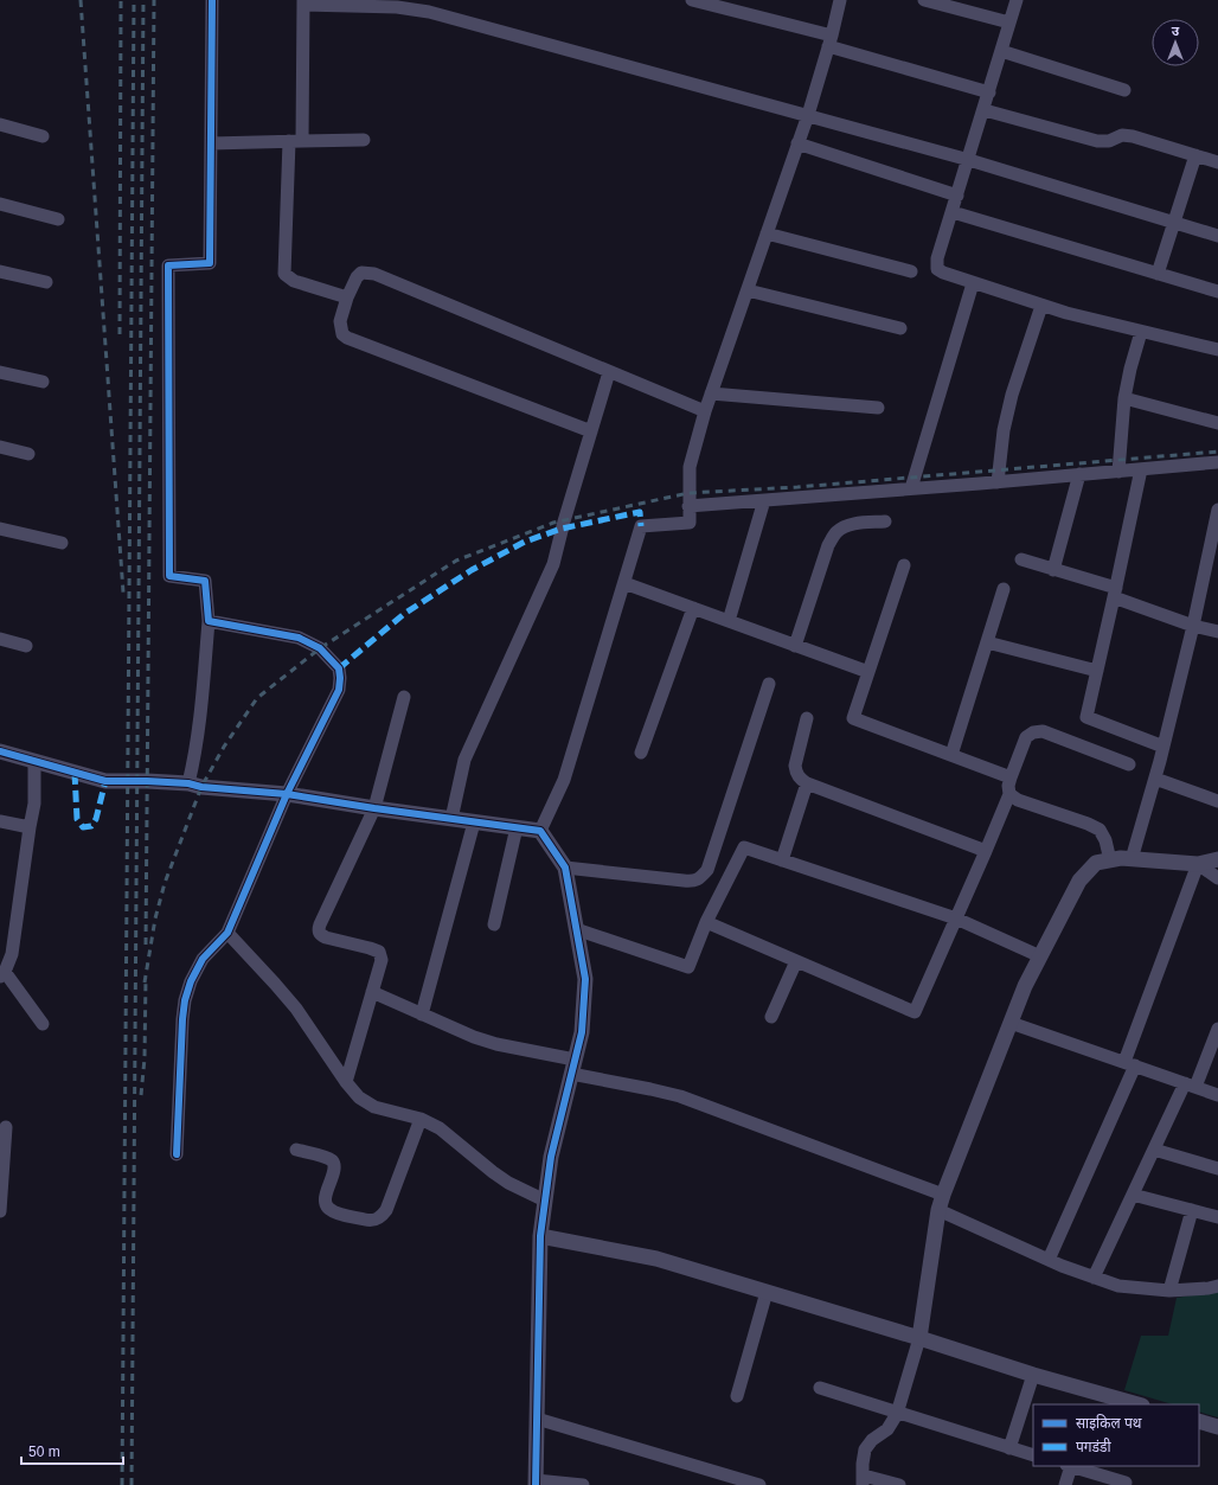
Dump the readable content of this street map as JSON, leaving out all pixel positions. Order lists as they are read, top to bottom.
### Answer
{
  "legend": ["साइकिल पथ", "पगडंडी"],
  "scale_bar": "50 m",
  "north": "top"
}
